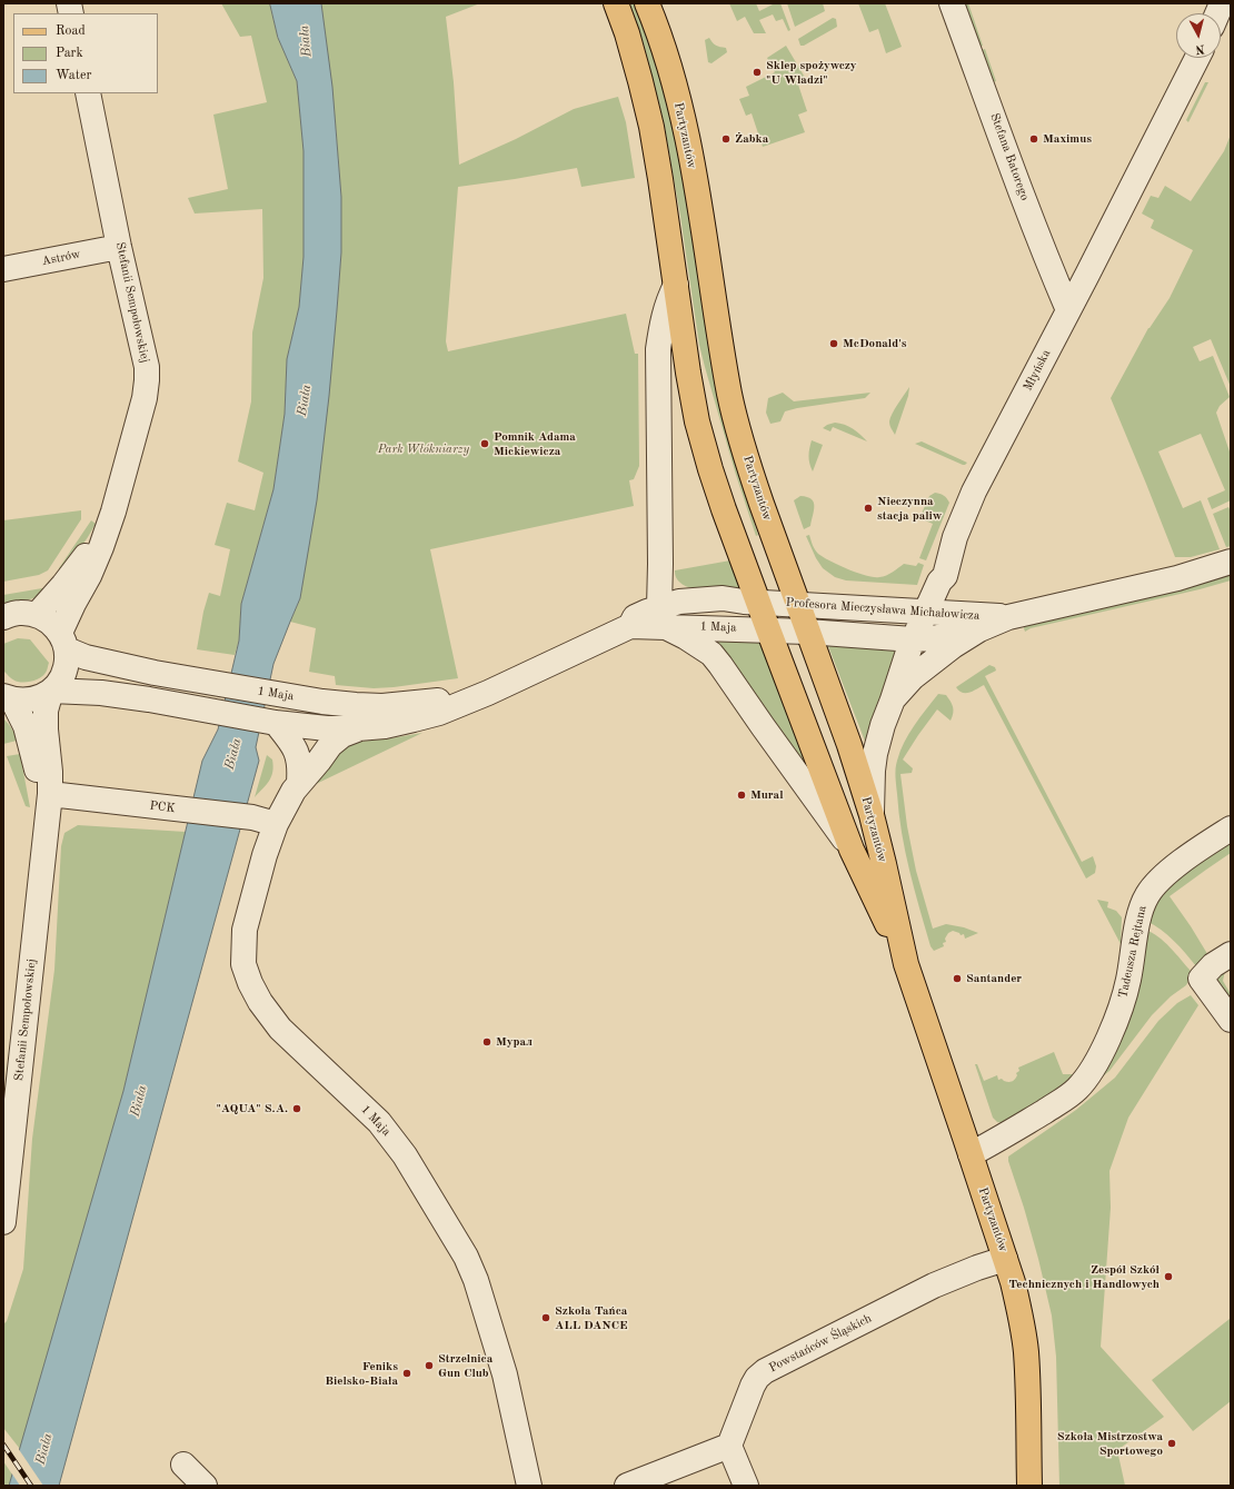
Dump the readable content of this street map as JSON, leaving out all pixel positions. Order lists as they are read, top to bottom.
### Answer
{
  "streets": {
    "main road": ["Partyzantów"],
    "street": [
      "Stefana Batorego",
      "Astrów",
      "Stefanii Sempołowskiej",
      "Młyńska",
      "Profesora Mieczysława Michałowicza",
      "1 Maja",
      "PCK",
      "Tadeusza Rejtana",
      "Powstańców Śląskich"
    ]
  },
  "crossings": [
    ["Partyzantów", "Profesora Mieczysława Michałowicza"],
    ["Partyzantów", "1 Maja"],
    ["Partyzantów", "Tadeusza Rejtana"],
    ["Partyzantów", "Powstańców Śląskich"],
    ["Stefana Batorego", "Młyńska"],
    ["Astrów", "Stefanii Sempołowskiej"],
    ["Stefanii Sempołowskiej", "1 Maja"],
    ["Stefanii Sempołowskiej", "PCK"],
    ["Młyńska", "Profesora Mieczysława Michałowicza"],
    ["Profesora Mieczysława Michałowicza", "1 Maja"],
    ["1 Maja", "PCK"]
  ],
  "water": ["Biała"],
  "parks": ["Park Włókniarzy"],
  "places": [
    "Sklep spożywczy \"U Władzi\"",
    "Żabka",
    "Maximus",
    "McDonald's",
    "Pomnik Adama Mickiewicza",
    "Nieczynna stacja paliw",
    "Mural",
    "Santander",
    "Мурал",
    "\"AQUA\" S.A.",
    "Zespół Szkół Technicznych i Handlowych",
    "Szkoła Tańca ALL DANCE",
    "Strzelnica Gun Club",
    "Feniks Bielsko-Biała",
    "Szkoła Mistrzostwa Sportowego"
  ],
  "legend": ["Road", "Park", "Water"],
  "north": "bottom"
}
